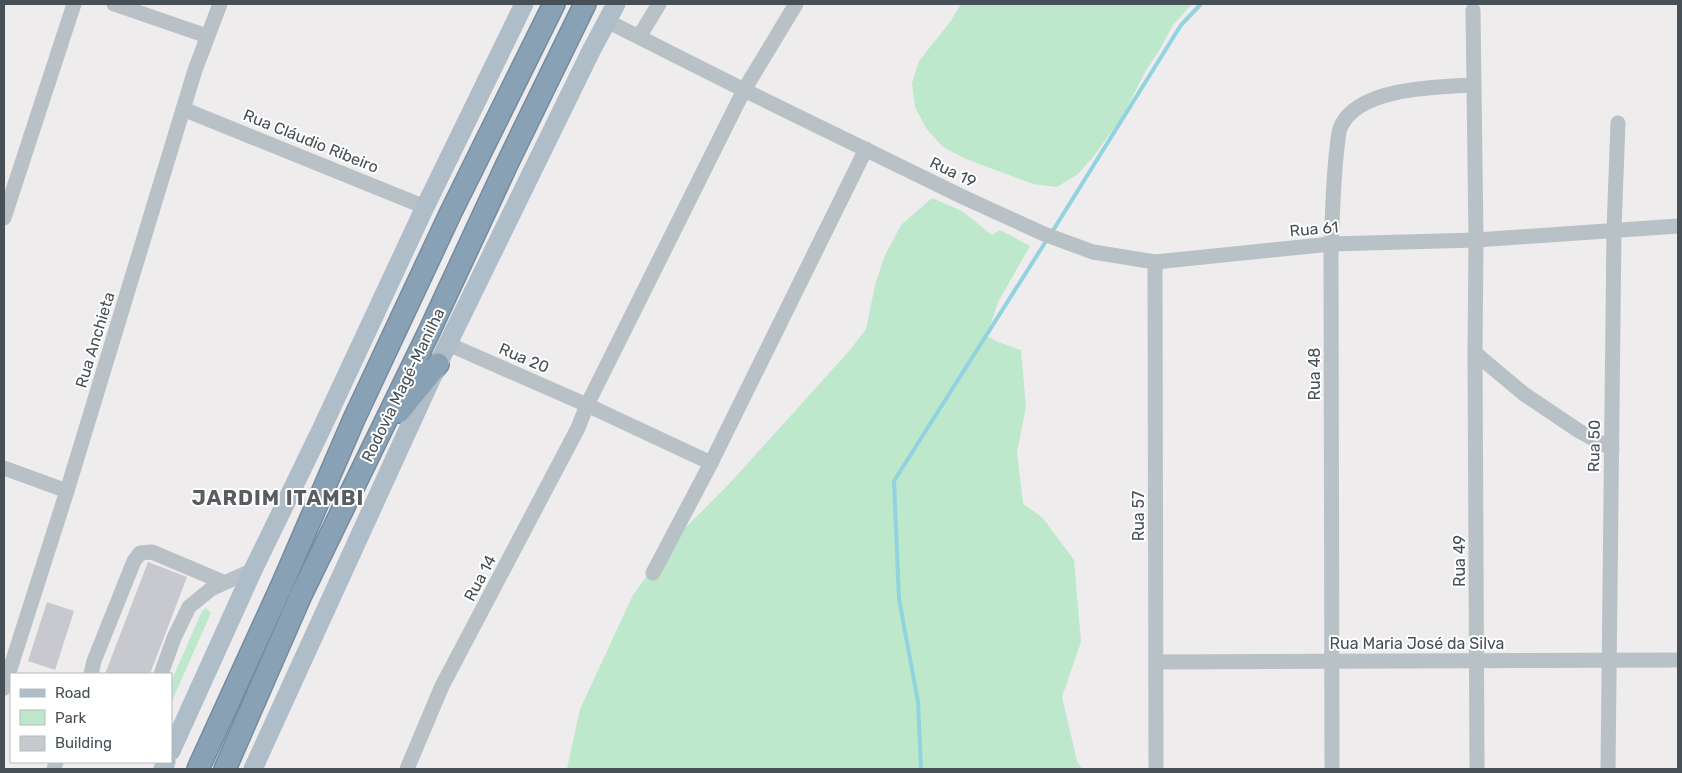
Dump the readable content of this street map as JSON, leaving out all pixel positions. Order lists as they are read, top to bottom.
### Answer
{
  "streets": {
    "highway": ["Rodovia Magé-Manilha"],
    "street": [
      "Rua Cláudio Ribeiro",
      "Rua 19",
      "Rua 61",
      "Rua Anchieta",
      "Rua 20",
      "Rua 48",
      "Rua 50",
      "Rua 57",
      "Rua 49",
      "Rua 14",
      "Rua Maria José da Silva"
    ]
  },
  "crossings": [
    ["Rua Cláudio Ribeiro", "Rua Anchieta"],
    ["Rua 19", "Rua 61"],
    ["Rua 19", "Rua 57"],
    ["Rua 61", "Rua 48"],
    ["Rua 61", "Rua 50"],
    ["Rua 61", "Rua 57"],
    ["Rua 20", "Rua 14"],
    ["Rua 48", "Rua Maria José da Silva"],
    ["Rua 50", "Rua Maria José da Silva"],
    ["Rua 57", "Rua Maria José da Silva"],
    ["Rua 49", "Rua Maria José da Silva"]
  ],
  "districts": ["JARDIM ITAMBI"],
  "legend": ["Road", "Park", "Building"]
}
